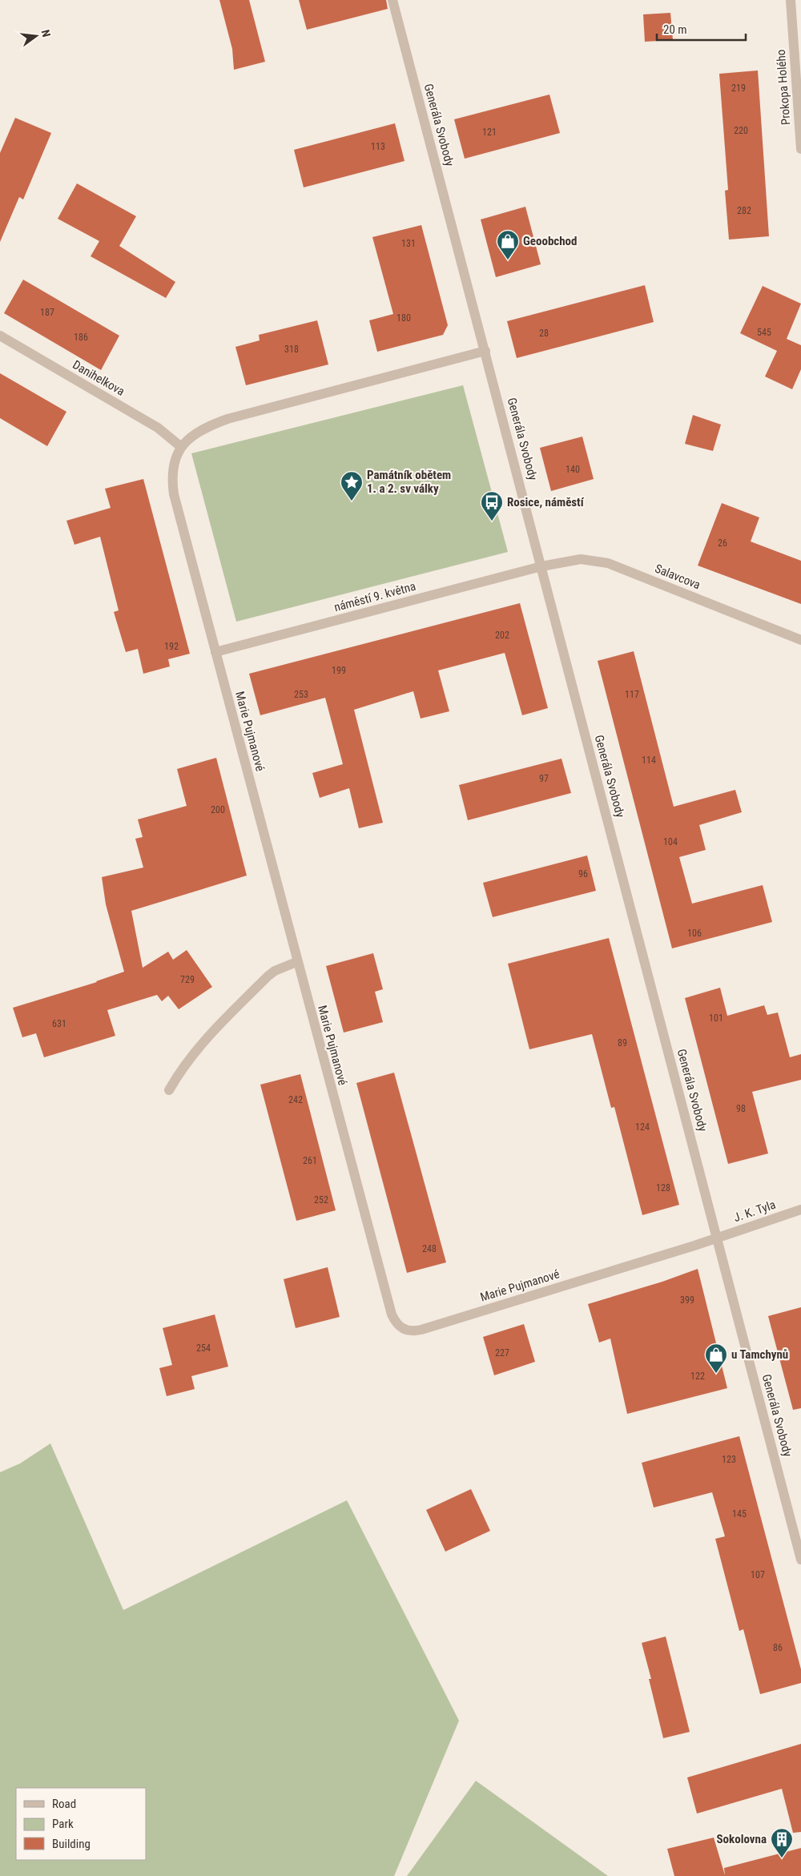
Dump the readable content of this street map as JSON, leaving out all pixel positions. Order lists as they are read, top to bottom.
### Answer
{
  "streets": {
    "street": [
      "Prokopa Holého",
      "Generála Svobody",
      "Danihelkova",
      "Salavcova",
      "náměstí 9. května",
      "Marie Pujmanové",
      "J. K. Tyla"
    ]
  },
  "crossings": [
    ["Generála Svobody", "Salavcova"],
    ["Generála Svobody", "náměstí 9. května"],
    ["Generála Svobody", "Marie Pujmanové"],
    ["Generála Svobody", "J. K. Tyla"],
    ["Danihelkova", "Marie Pujmanové"],
    ["Salavcova", "náměstí 9. května"],
    ["náměstí 9. května", "Marie Pujmanové"],
    ["Marie Pujmanové", "J. K. Tyla"]
  ],
  "places": {
    "shop": ["Geoobchod", "u Tamchynů"],
    "place": ["Památník obětem 1. a 2. sv války"],
    "bus stop": ["Rosice, náměstí"],
    "building": ["Sokolovna"]
  },
  "house_numbers": [
    "219",
    "220",
    "121",
    "113",
    "282",
    "131",
    "187",
    "180",
    "545",
    "28",
    "186",
    "318",
    "140",
    "26",
    "202",
    "192",
    "199",
    "253",
    "117",
    "114",
    "97",
    "200",
    "104",
    "96",
    "106",
    "729",
    "101",
    "631",
    "89",
    "242",
    "98",
    "124",
    "261",
    "128",
    "252",
    "248",
    "399",
    "254",
    "227",
    "122",
    "123",
    "145",
    "107",
    "86"
  ],
  "legend": ["Road", "Park", "Building"],
  "scale_bar": "20 m",
  "north": "right"
}
